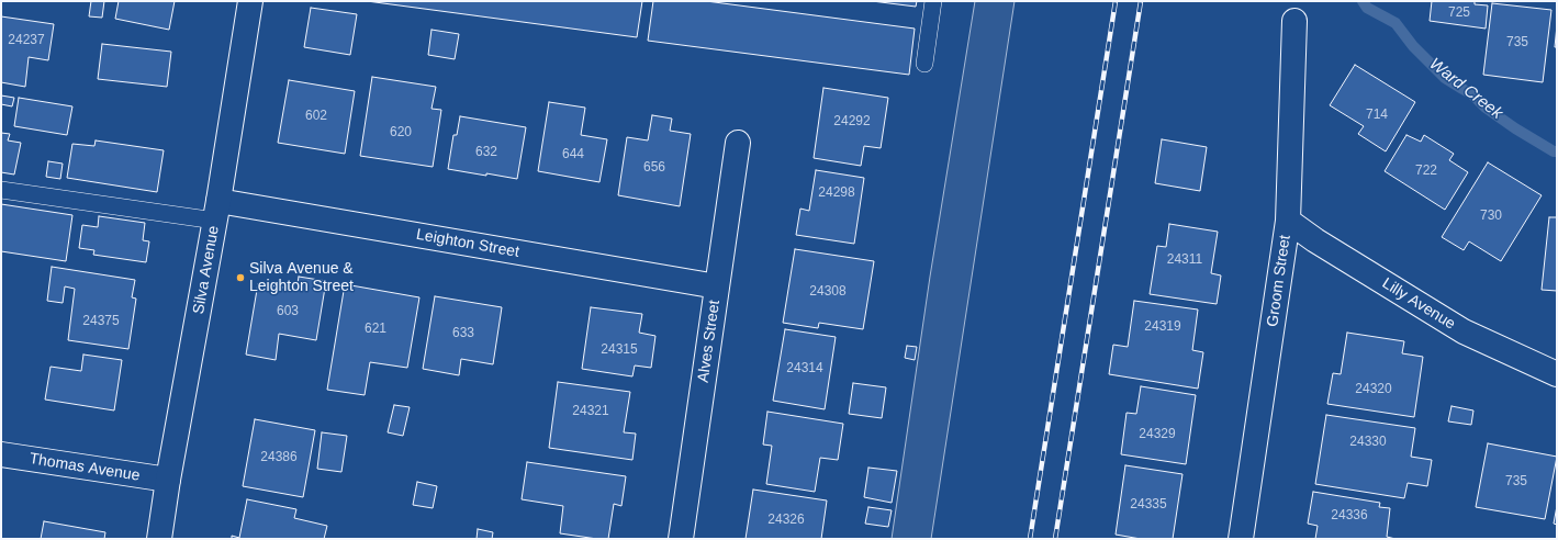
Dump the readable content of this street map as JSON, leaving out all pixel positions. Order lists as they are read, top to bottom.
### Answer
{
  "streets": {
    "street": [
      "Leighton Street",
      "Silva Avenue",
      "Groom Street",
      "Lilly Avenue",
      "Alves Street",
      "Thomas Avenue"
    ]
  },
  "crossings": [
    ["Leighton Street", "Silva Avenue"],
    ["Leighton Street", "Alves Street"],
    ["Silva Avenue", "Thomas Avenue"],
    ["Groom Street", "Lilly Avenue"]
  ],
  "water": ["Ward Creek"],
  "places": ["Silva Avenue & Leighton Street"],
  "house_numbers": [
    "725",
    "24237",
    "735",
    "714",
    "602",
    "24292",
    "620",
    "632",
    "644",
    "656",
    "722",
    "24298",
    "730",
    "24311",
    "24308",
    "603",
    "24375",
    "24319",
    "621",
    "633",
    "24315",
    "24314",
    "24320",
    "24321",
    "24329",
    "24330",
    "24386",
    "735",
    "24335",
    "24336",
    "24326"
  ]
}
